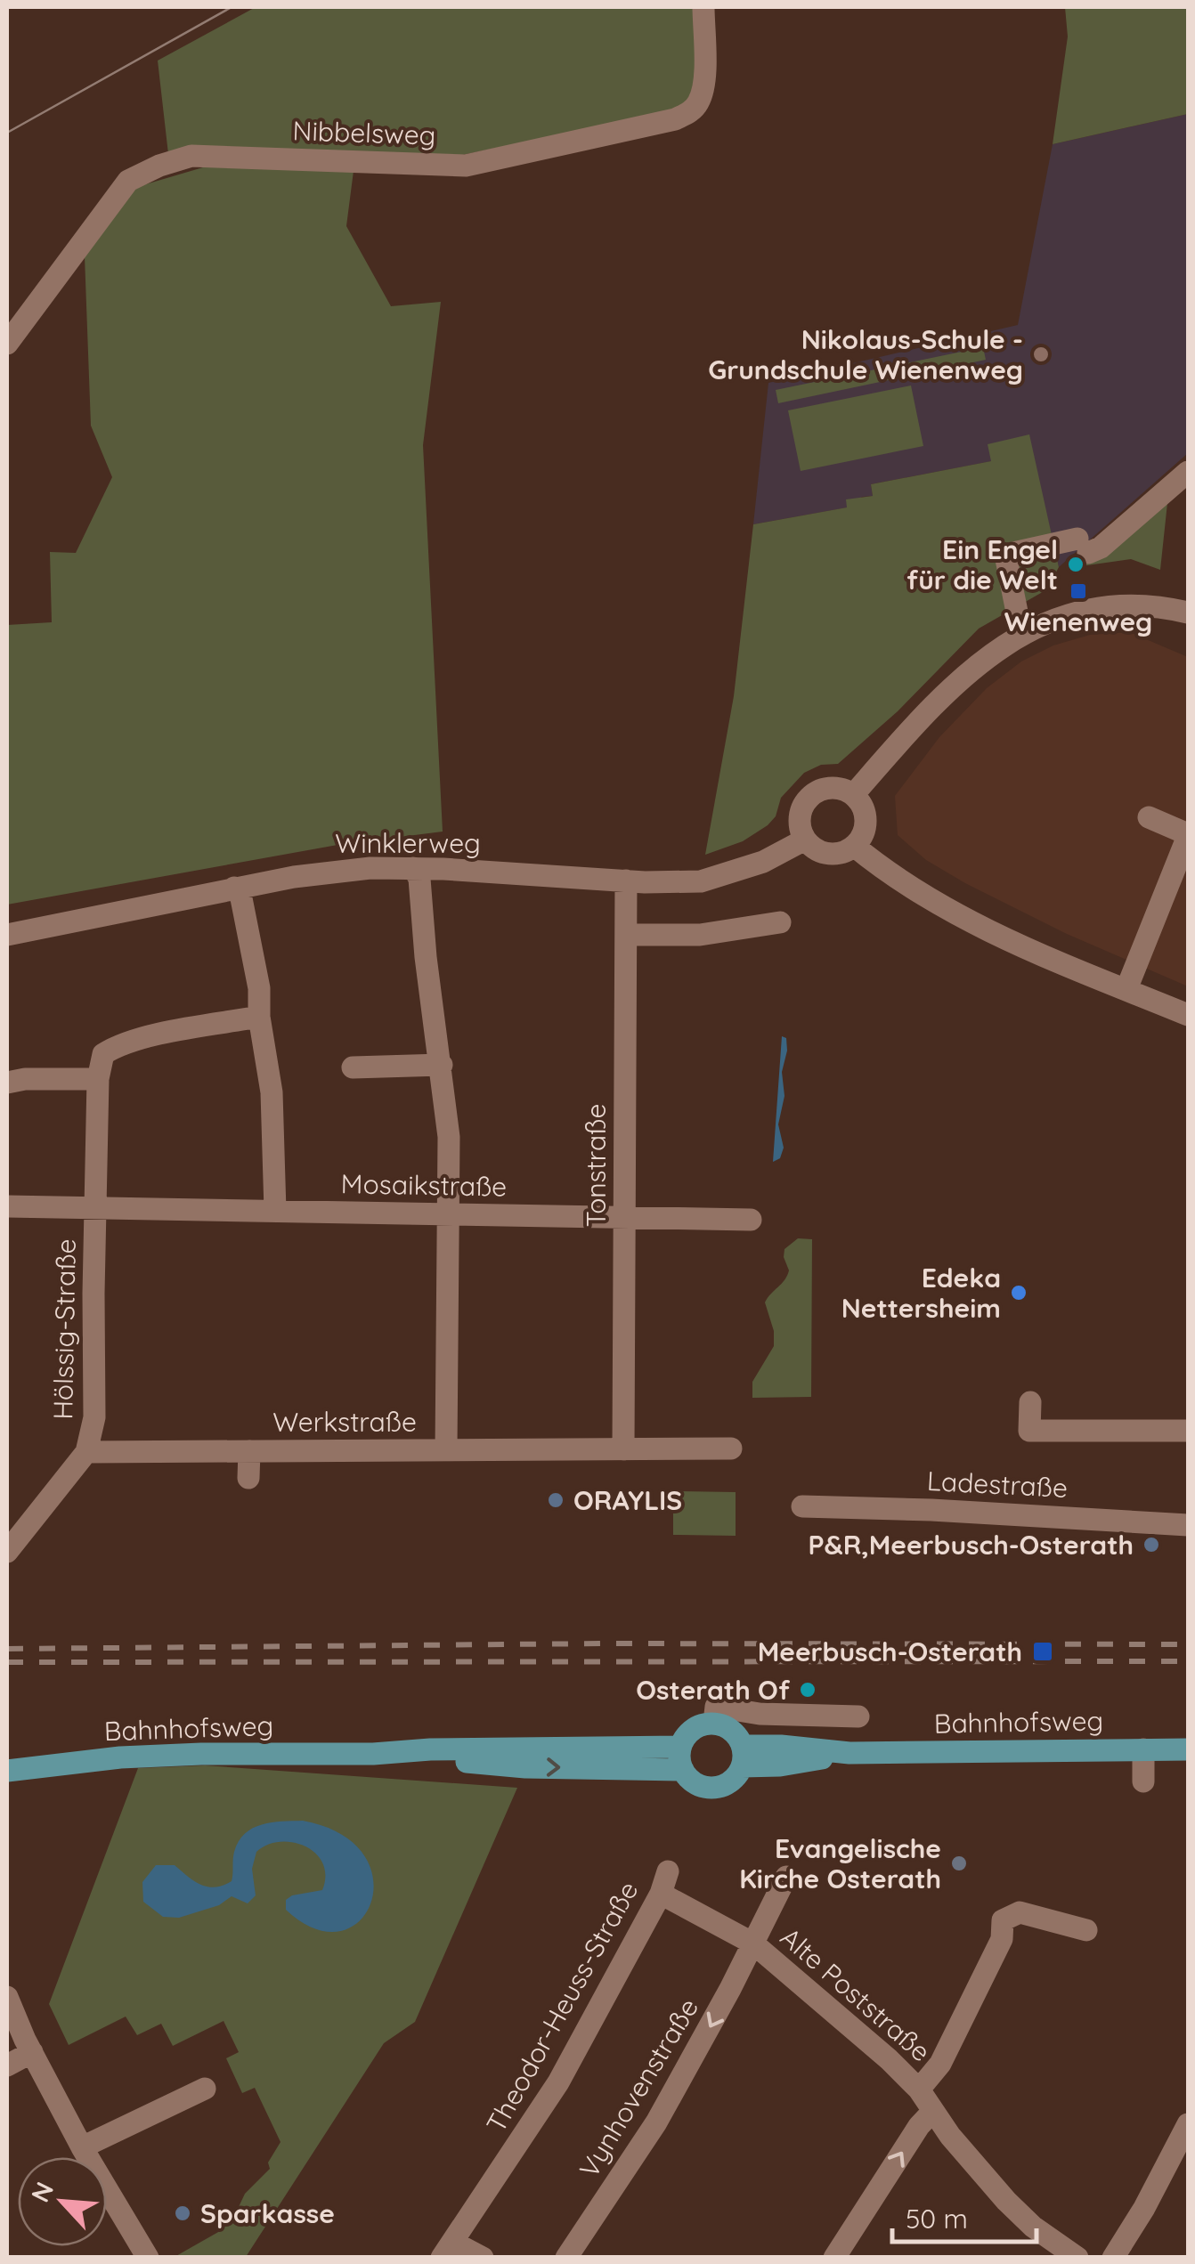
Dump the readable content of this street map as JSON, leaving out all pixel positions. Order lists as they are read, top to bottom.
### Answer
{
  "streets": {
    "main road": ["Bahnhofsweg"],
    "street": [
      "Nibbelsweg",
      "Winklerweg",
      "Tonstraße",
      "Mosaikstraße",
      "Hölssig-Straße",
      "Werkstraße",
      "Ladestraße",
      "Alte Poststraße",
      "Theodor-Heuss-Straße",
      "Vynhovenstraße"
    ]
  },
  "crossings": [
    ["Winklerweg", "Tonstraße"],
    ["Tonstraße", "Mosaikstraße"],
    ["Tonstraße", "Werkstraße"],
    ["Mosaikstraße", "Hölssig-Straße"],
    ["Hölssig-Straße", "Werkstraße"],
    ["Alte Poststraße", "Theodor-Heuss-Straße"],
    ["Alte Poststraße", "Vynhovenstraße"]
  ],
  "one_way": ["Vynhovenstraße"],
  "places": {
    "other": [
      "Nikolaus-Schule - Grundschule Wienenweg",
      "Ein Engel für die Welt",
      "Edeka Nettersheim",
      "ORAYLIS",
      "P&R,Meerbusch-Osterath",
      "Osterath Of",
      "Evangelische Kirche Osterath",
      "Sparkasse"
    ],
    "transit": ["Wienenweg", "Meerbusch-Osterath"]
  },
  "scale_bar": "50 m",
  "north": "top left"
}
